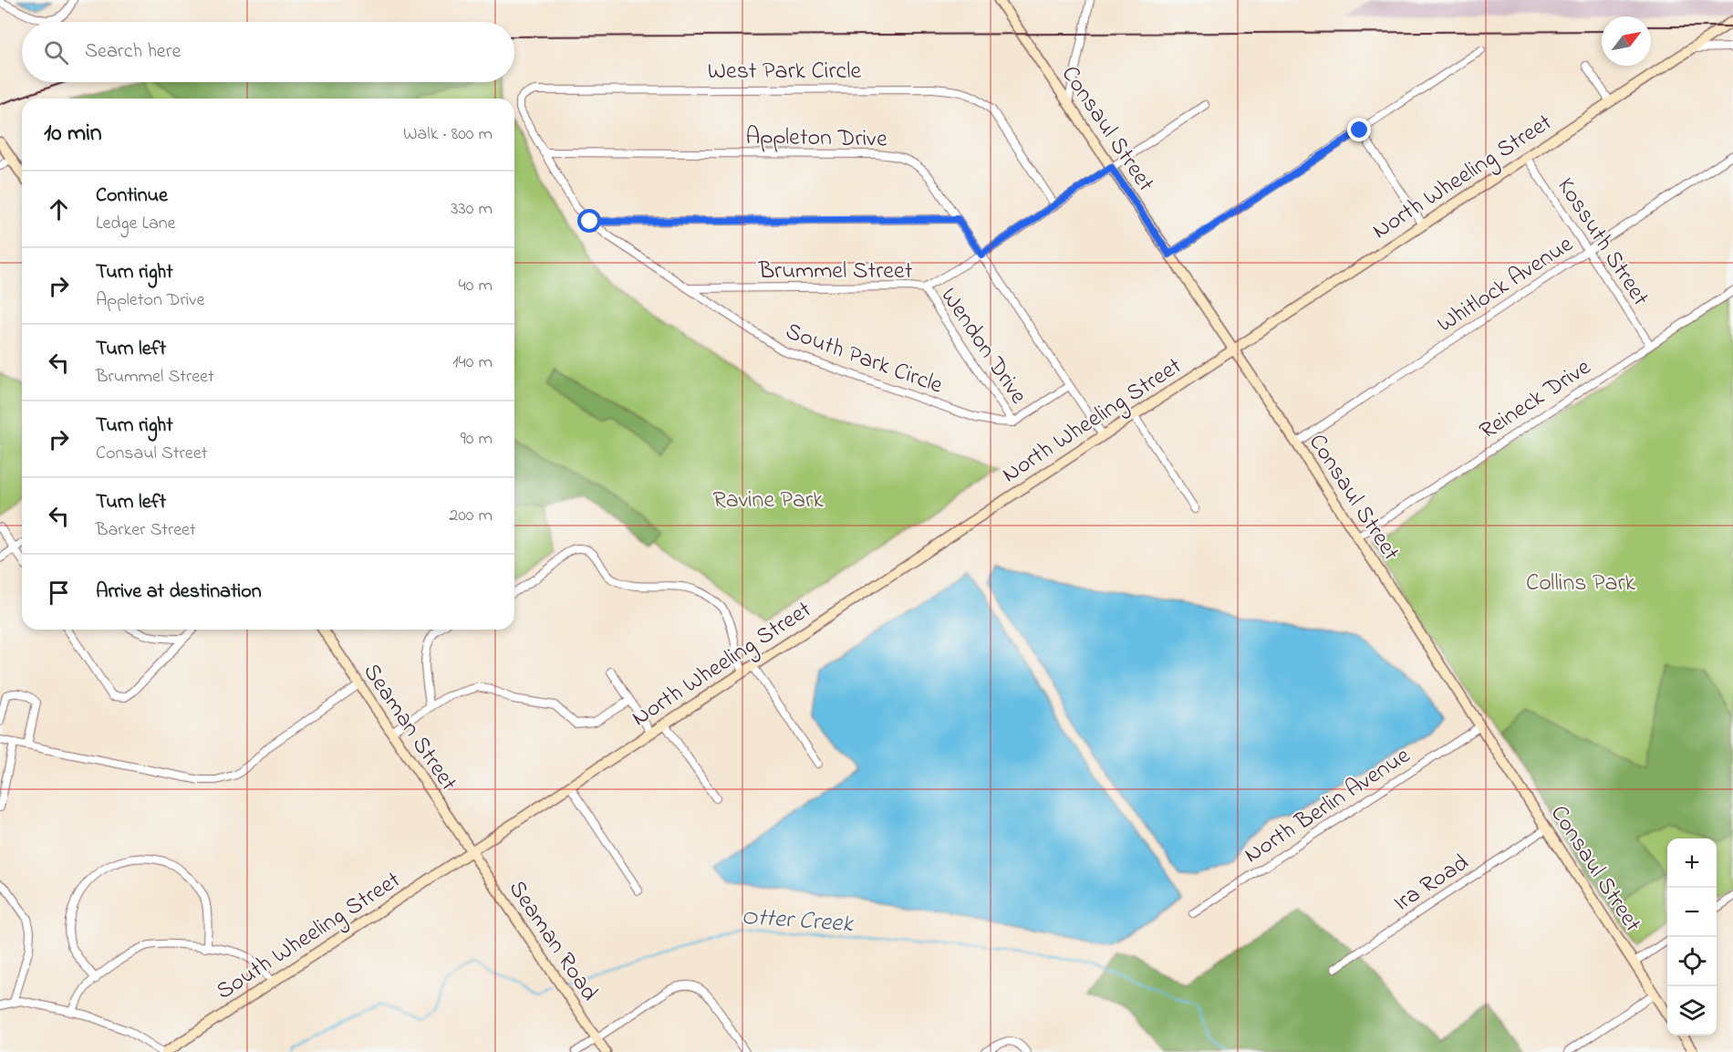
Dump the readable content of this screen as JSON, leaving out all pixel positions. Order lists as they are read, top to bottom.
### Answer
{
  "streets": {
    "street": [
      "West Park Circle",
      "Consaul Street",
      "Appleton Drive",
      "North Wheeling Street",
      "Kossuth Street",
      "Brummel Street",
      "Whitlock Avenue",
      "Wendon Drive",
      "South Park Circle",
      "Reineck Drive",
      "Seaman Street",
      "North Berlin Avenue",
      "Ira Road",
      "South Wheeling Street",
      "Seaman Road"
    ]
  },
  "crossings": [
    ["West Park Circle", "Appleton Drive"],
    ["West Park Circle", "Brummel Street"],
    ["West Park Circle", "South Park Circle"],
    ["Consaul Street", "North Wheeling Street"],
    ["Consaul Street", "Brummel Street"],
    ["Consaul Street", "Whitlock Avenue"],
    ["Consaul Street", "Reineck Drive"],
    ["Consaul Street", "North Berlin Avenue"],
    ["Consaul Street", "Ira Road"],
    ["Appleton Drive", "North Wheeling Street"],
    ["Appleton Drive", "Brummel Street"],
    ["Appleton Drive", "South Park Circle"],
    ["North Wheeling Street", "Kossuth Street"],
    ["North Wheeling Street", "Seaman Street"],
    ["North Wheeling Street", "South Wheeling Street"],
    ["North Wheeling Street", "Seaman Road"],
    ["Kossuth Street", "Whitlock Avenue"],
    ["Kossuth Street", "Reineck Drive"],
    ["Brummel Street", "Wendon Drive"],
    ["Brummel Street", "South Park Circle"],
    ["Wendon Drive", "South Park Circle"],
    ["Seaman Street", "South Wheeling Street"],
    ["Seaman Street", "Seaman Road"],
    ["South Wheeling Street", "Seaman Road"]
  ],
  "water": ["Otter Creek"],
  "parks": ["Ravine Park", "Collins Park"],
  "north": "top right",
  "page": {
    "search": "Search here",
    "heading": ["10 min", "Walk · 800 m"],
    "list": [
      ["Continue", "Ledge Lane", "330 m"],
      ["Turn right", "Appleton Drive", "40 m"],
      ["Turn left", "Brummel Street", "140 m"],
      ["Turn right", "Consaul Street", "90 m"],
      ["Turn left", "Barker Street", "200 m"],
      "Arrive at destination"
    ],
    "map_buttons": ["+", "−"]
  }
}
